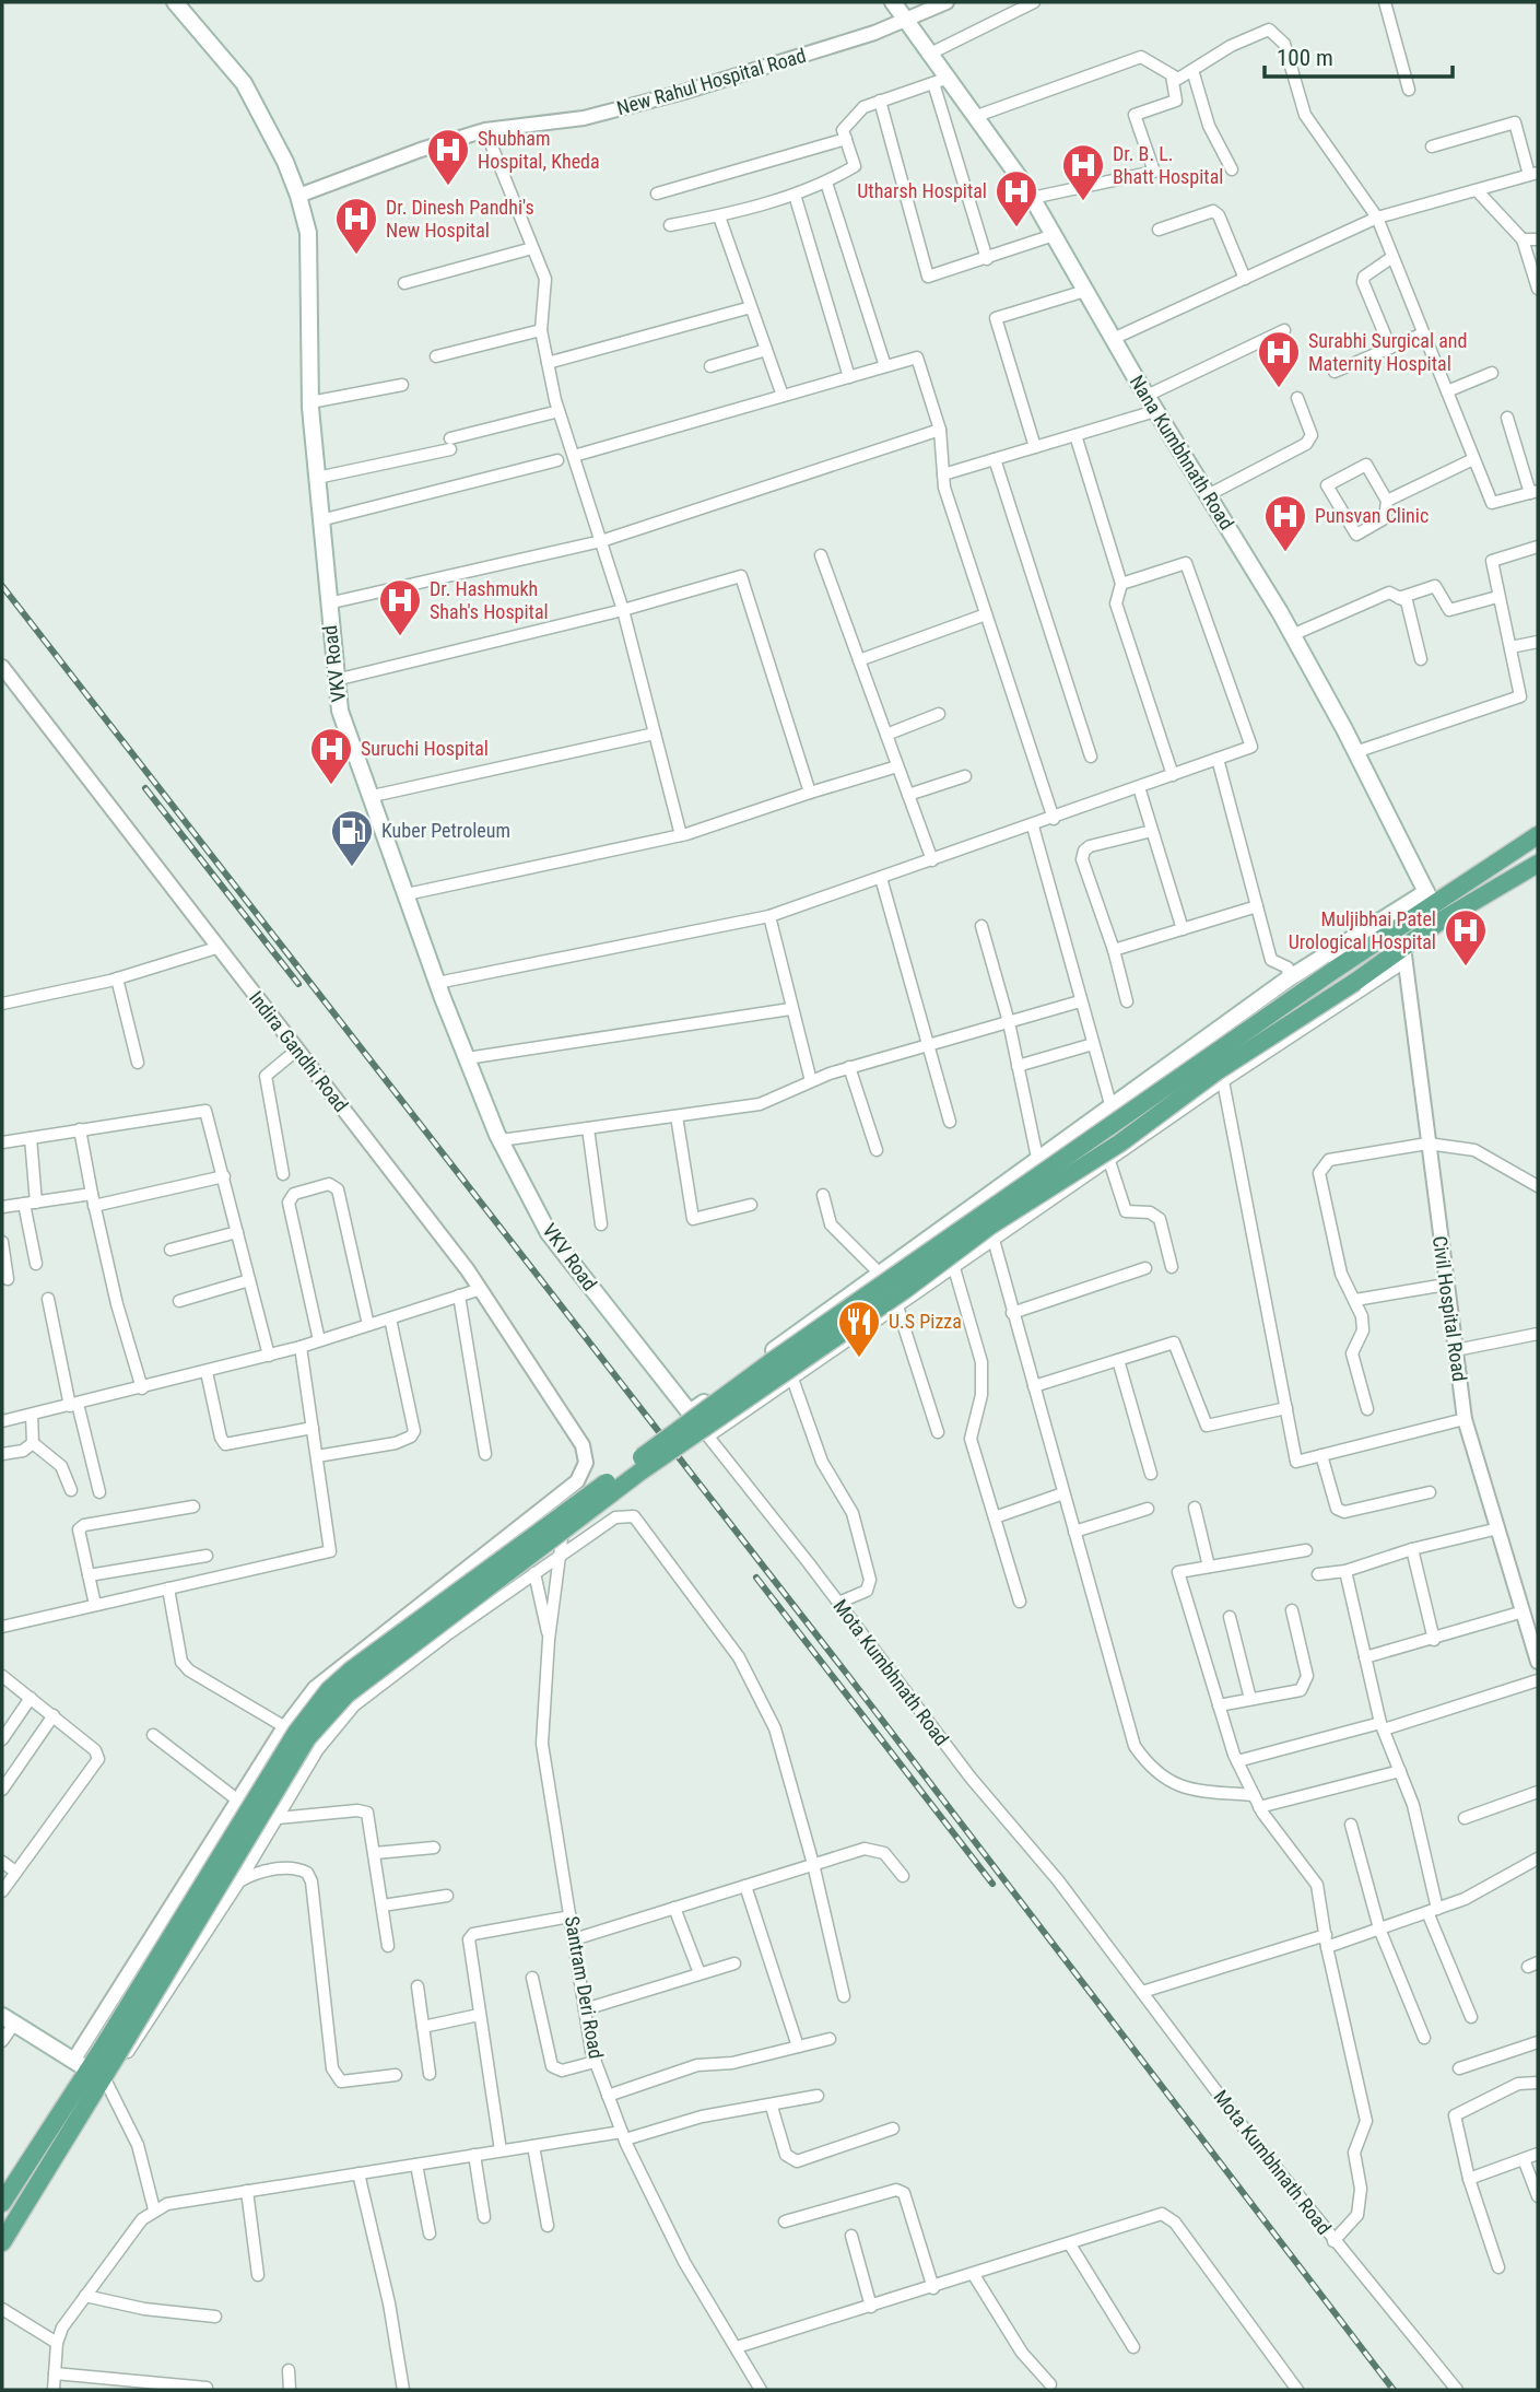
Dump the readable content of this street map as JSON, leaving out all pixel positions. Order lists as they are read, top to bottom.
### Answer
{
  "streets": {
    "main road": ["Nana Kumbhnath Road", "VKV Road"],
    "street": [
      "New Rahul Hospital Road",
      "Indira Gandhi Road",
      "Civil Hospital Road",
      "Mota Kumbhnath Road",
      "Santram Deri Road"
    ]
  },
  "crossings": [
    ["New Rahul Hospital Road", "Nana Kumbhnath Road"],
    ["New Rahul Hospital Road", "VKV Road"],
    ["VKV Road", "Mota Kumbhnath Road"],
    ["Indira Gandhi Road", "Santram Deri Road"]
  ],
  "places": {
    "hospital": [
      "Shubham Hospital, Kheda",
      "Dr. B. L. Bhatt Hospital",
      "Utharsh Hospital",
      "Dr. Dinesh Pandhi's New Hospital",
      "Surabhi Surgical and Maternity Hospital",
      "Punsvan Clinic",
      "Dr. Hashmukh Shah's Hospital",
      "Suruchi Hospital",
      "Muljibhai Patel Urological Hospital"
    ],
    "fuel station": ["Kuber Petroleum"],
    "restaurant": ["U.S Pizza"]
  },
  "scale_bar": "100 m"
}
